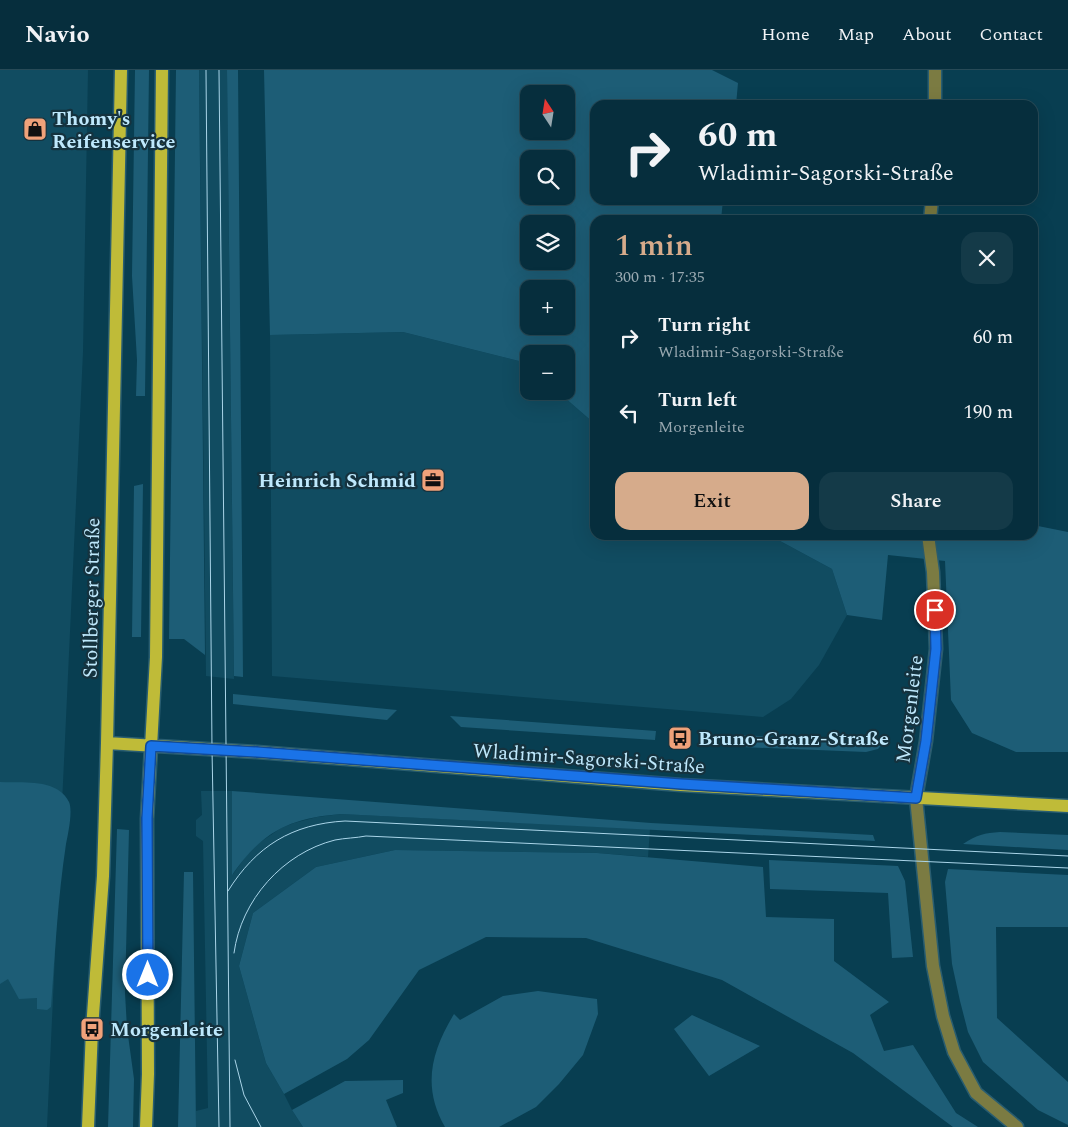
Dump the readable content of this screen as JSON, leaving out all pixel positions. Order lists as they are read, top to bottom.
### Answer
{
  "streets": {
    "main road": ["Stollberger Straße", "Wladimir-Sagorski-Straße"],
    "street": ["Morgenleite"]
  },
  "crossings": [
    ["Stollberger Straße", "Wladimir-Sagorski-Straße"],
    ["Morgenleite", "Wladimir-Sagorski-Straße"]
  ],
  "places": {
    "shop": ["Thomy's Reifenservice"],
    "office": ["Heinrich Schmid"],
    "bus stop": ["Bruno-Granz-Straße", "Morgenleite"]
  },
  "north": "top",
  "page": {
    "header": "Navio",
    "nav": [
      "Home",
      "Map",
      "About",
      "Contact"
    ],
    "map_buttons": ["+", "−"],
    "turn": ["60 m", "Wladimir-Sagorski-Straße"],
    "heading": ["1 min", "300 m · 17:35"],
    "list": [
      {
        "name": "Turn right",
        "note": "Wladimir-Sagorski-Straße",
        "value": "60 m"
      },
      {
        "name": "Turn left",
        "note": "Morgenleite",
        "value": "190 m"
      }
    ],
    "buttons": ["Exit", "Share"]
  }
}
